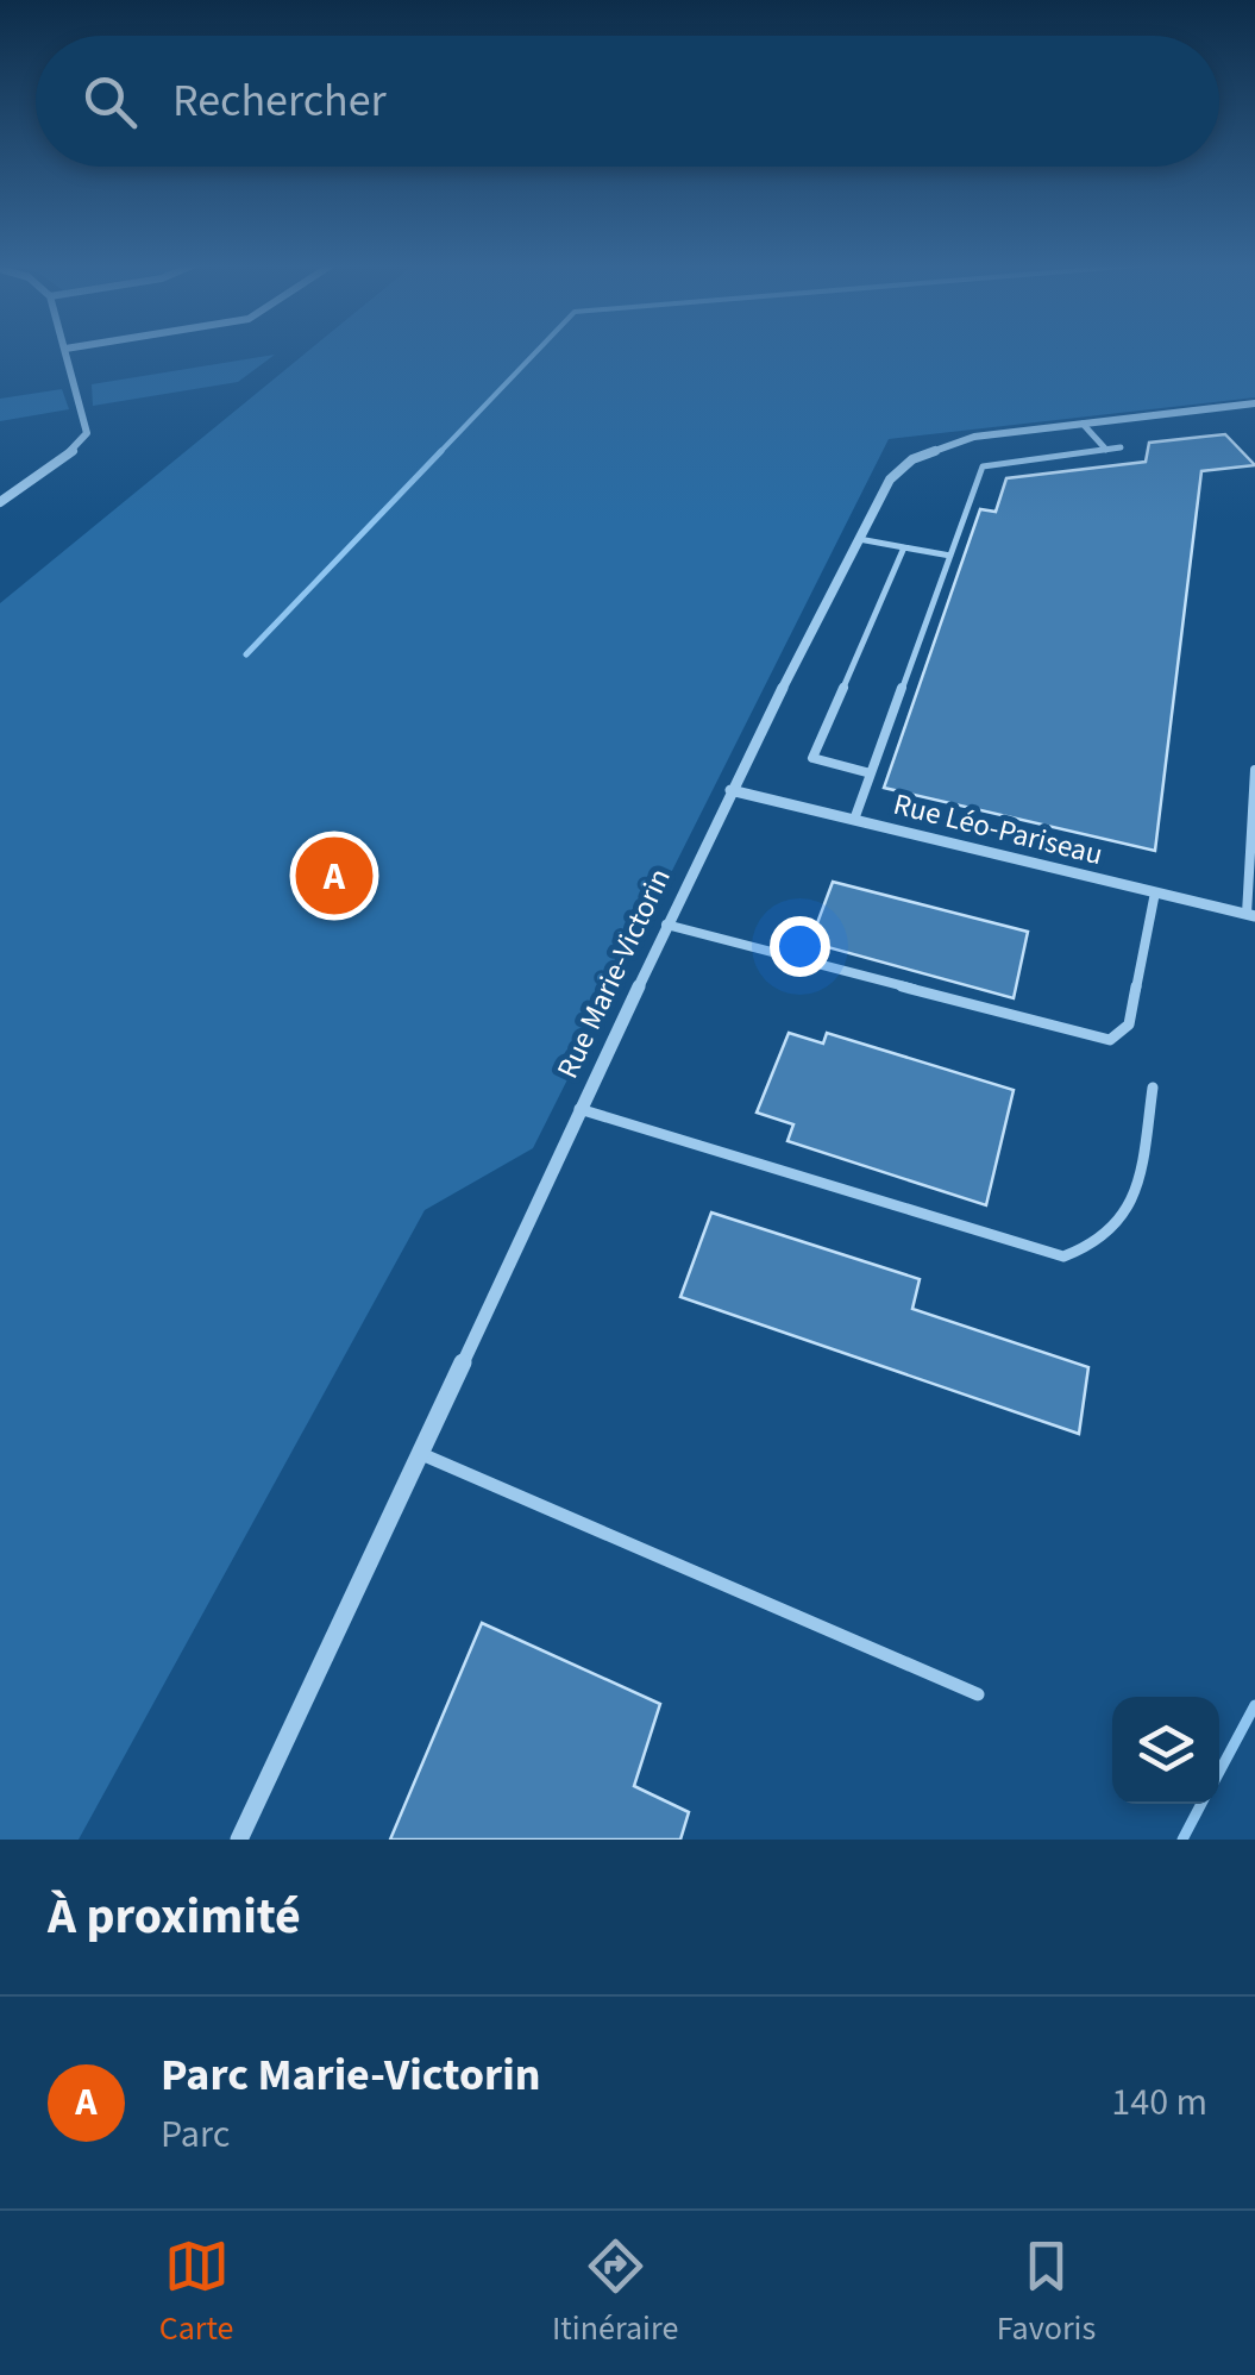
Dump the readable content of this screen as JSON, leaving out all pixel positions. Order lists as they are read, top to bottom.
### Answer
{
  "streets": {
    "street": ["Rue Léo-Pariseau", "Rue Marie-Victorin"]
  },
  "crossings": [
    ["Rue Léo-Pariseau", "Rue Marie-Victorin"]
  ],
  "page": {
    "search": "Rechercher",
    "pins": "A",
    "heading": "À proximité",
    "list": [
      {
        "mark": "A",
        "name": "Parc Marie-Victorin",
        "note": "Parc",
        "value": "140 m"
      }
    ],
    "nav": ["Carte", "Itinéraire", "Favoris"]
  }
}
